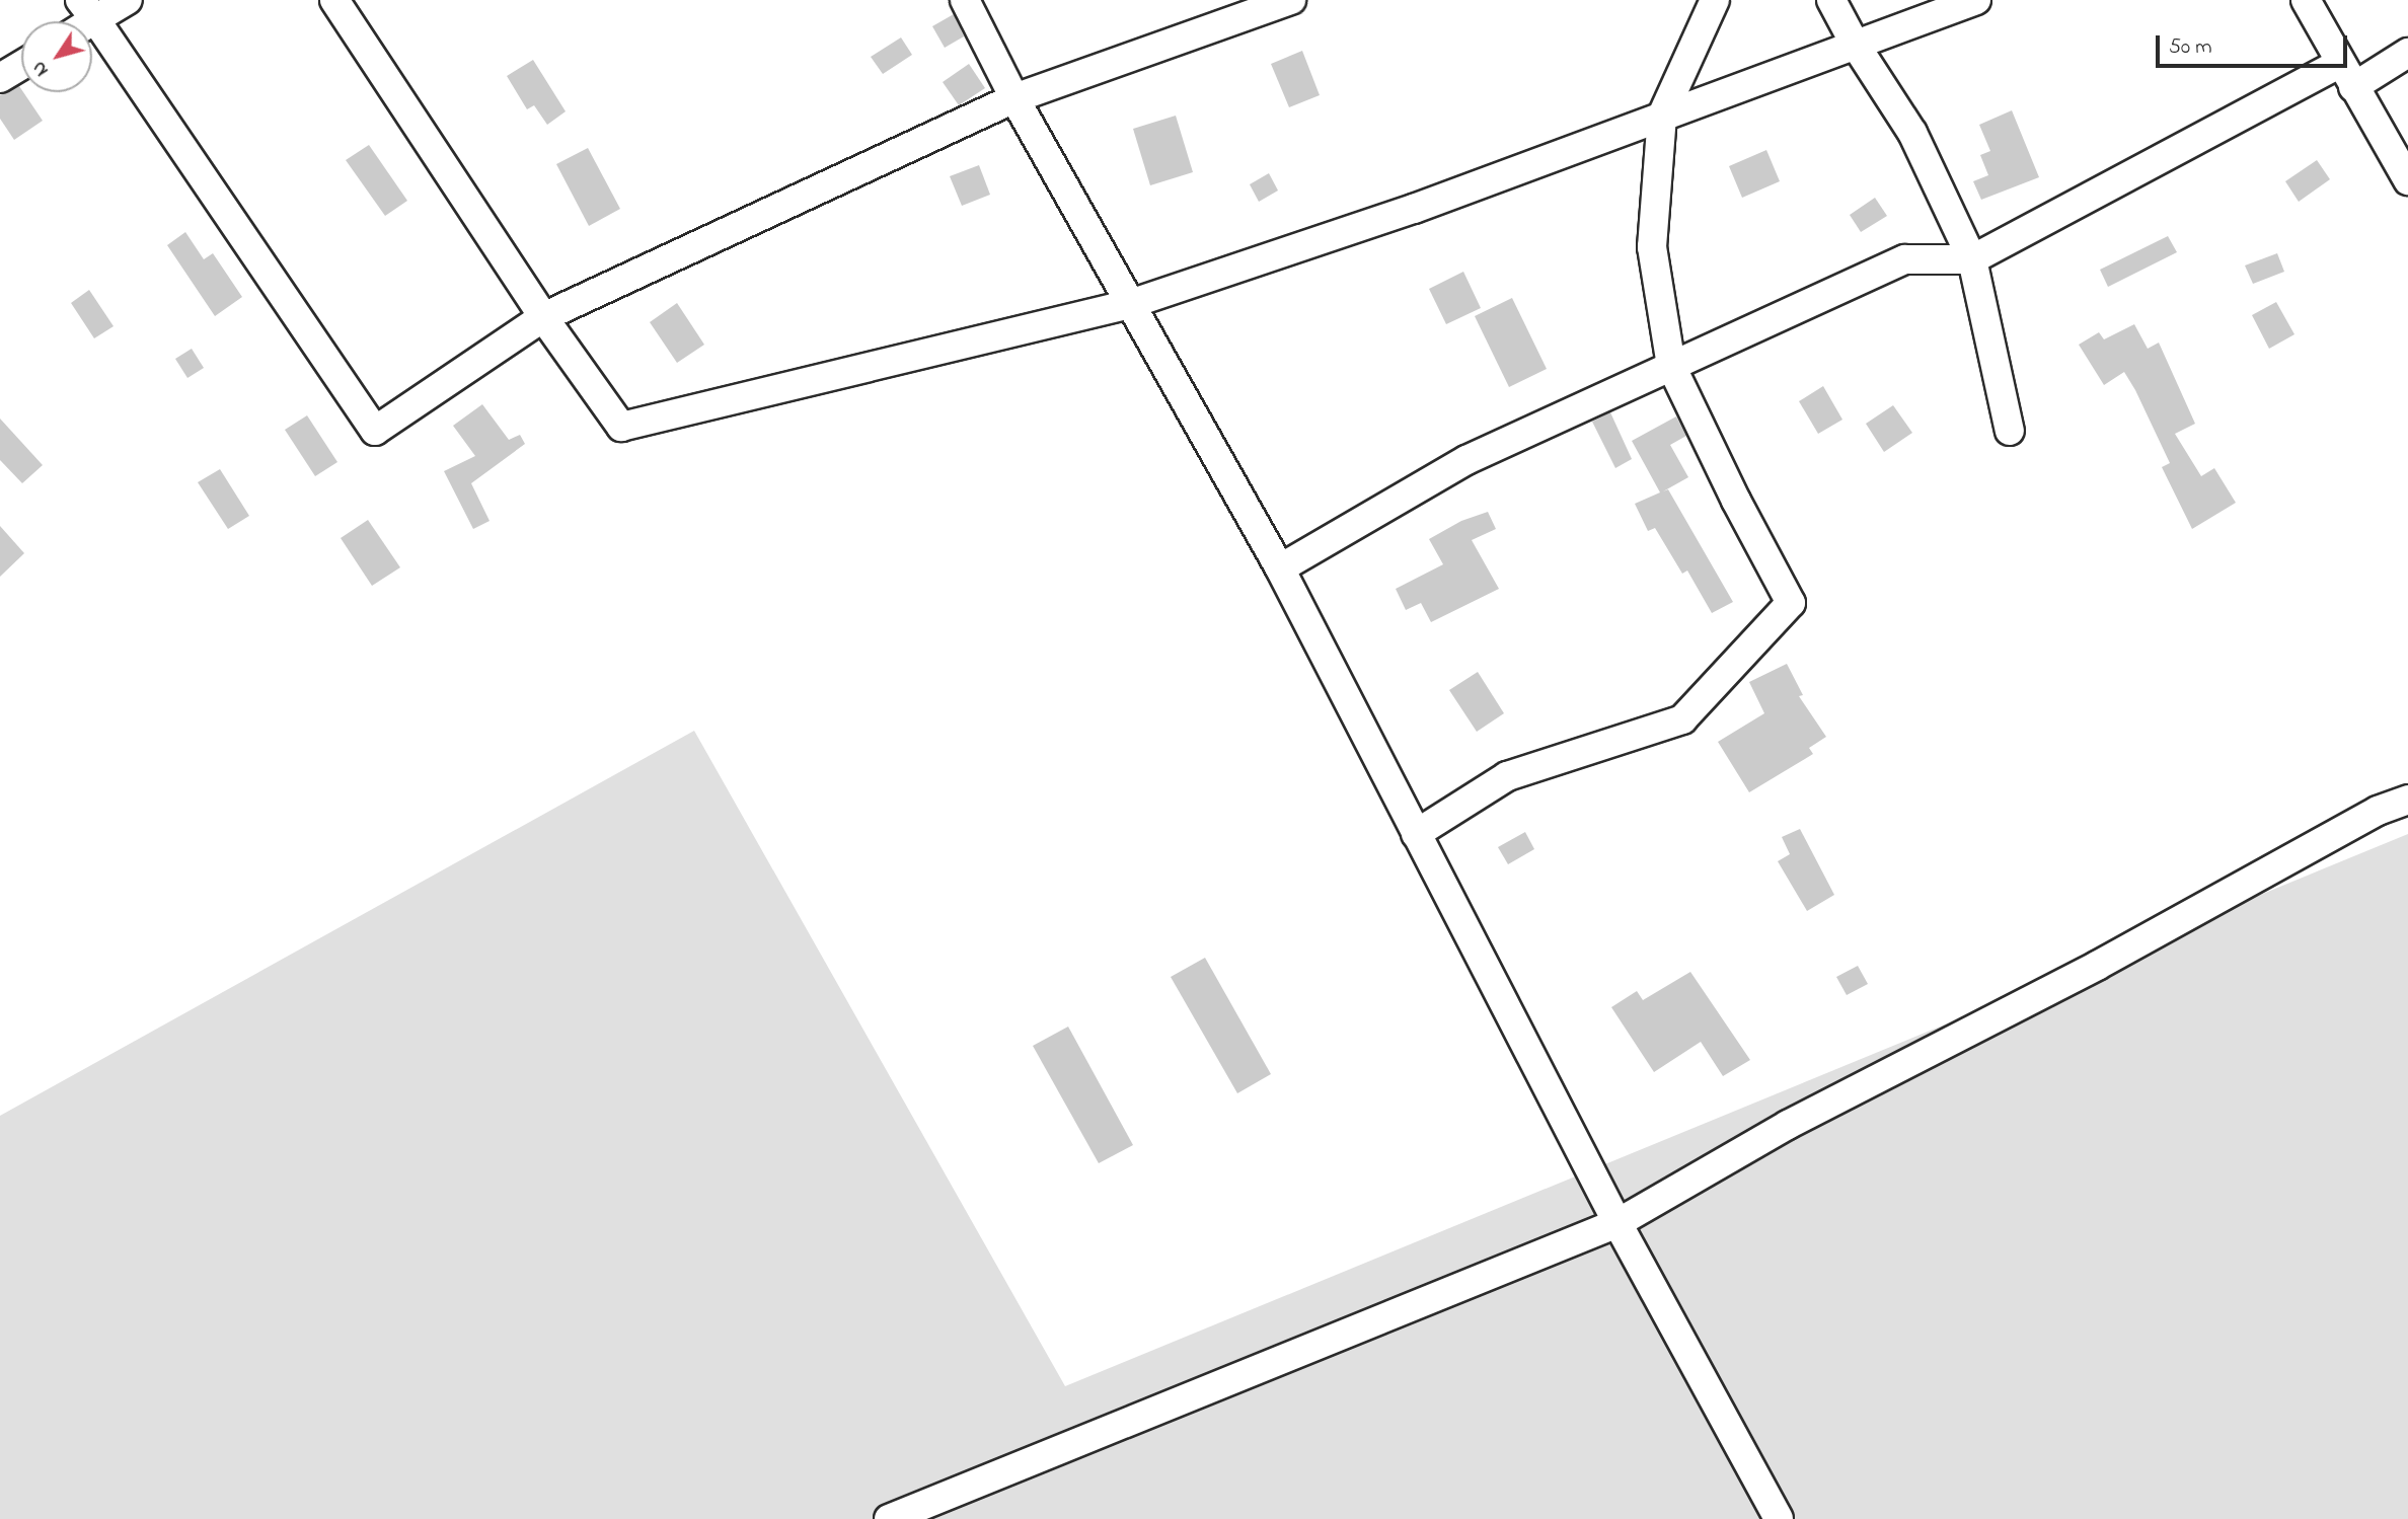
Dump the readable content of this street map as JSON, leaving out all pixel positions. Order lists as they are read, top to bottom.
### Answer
{
  "scale_bar": "50 m",
  "north": "bottom left"
}
